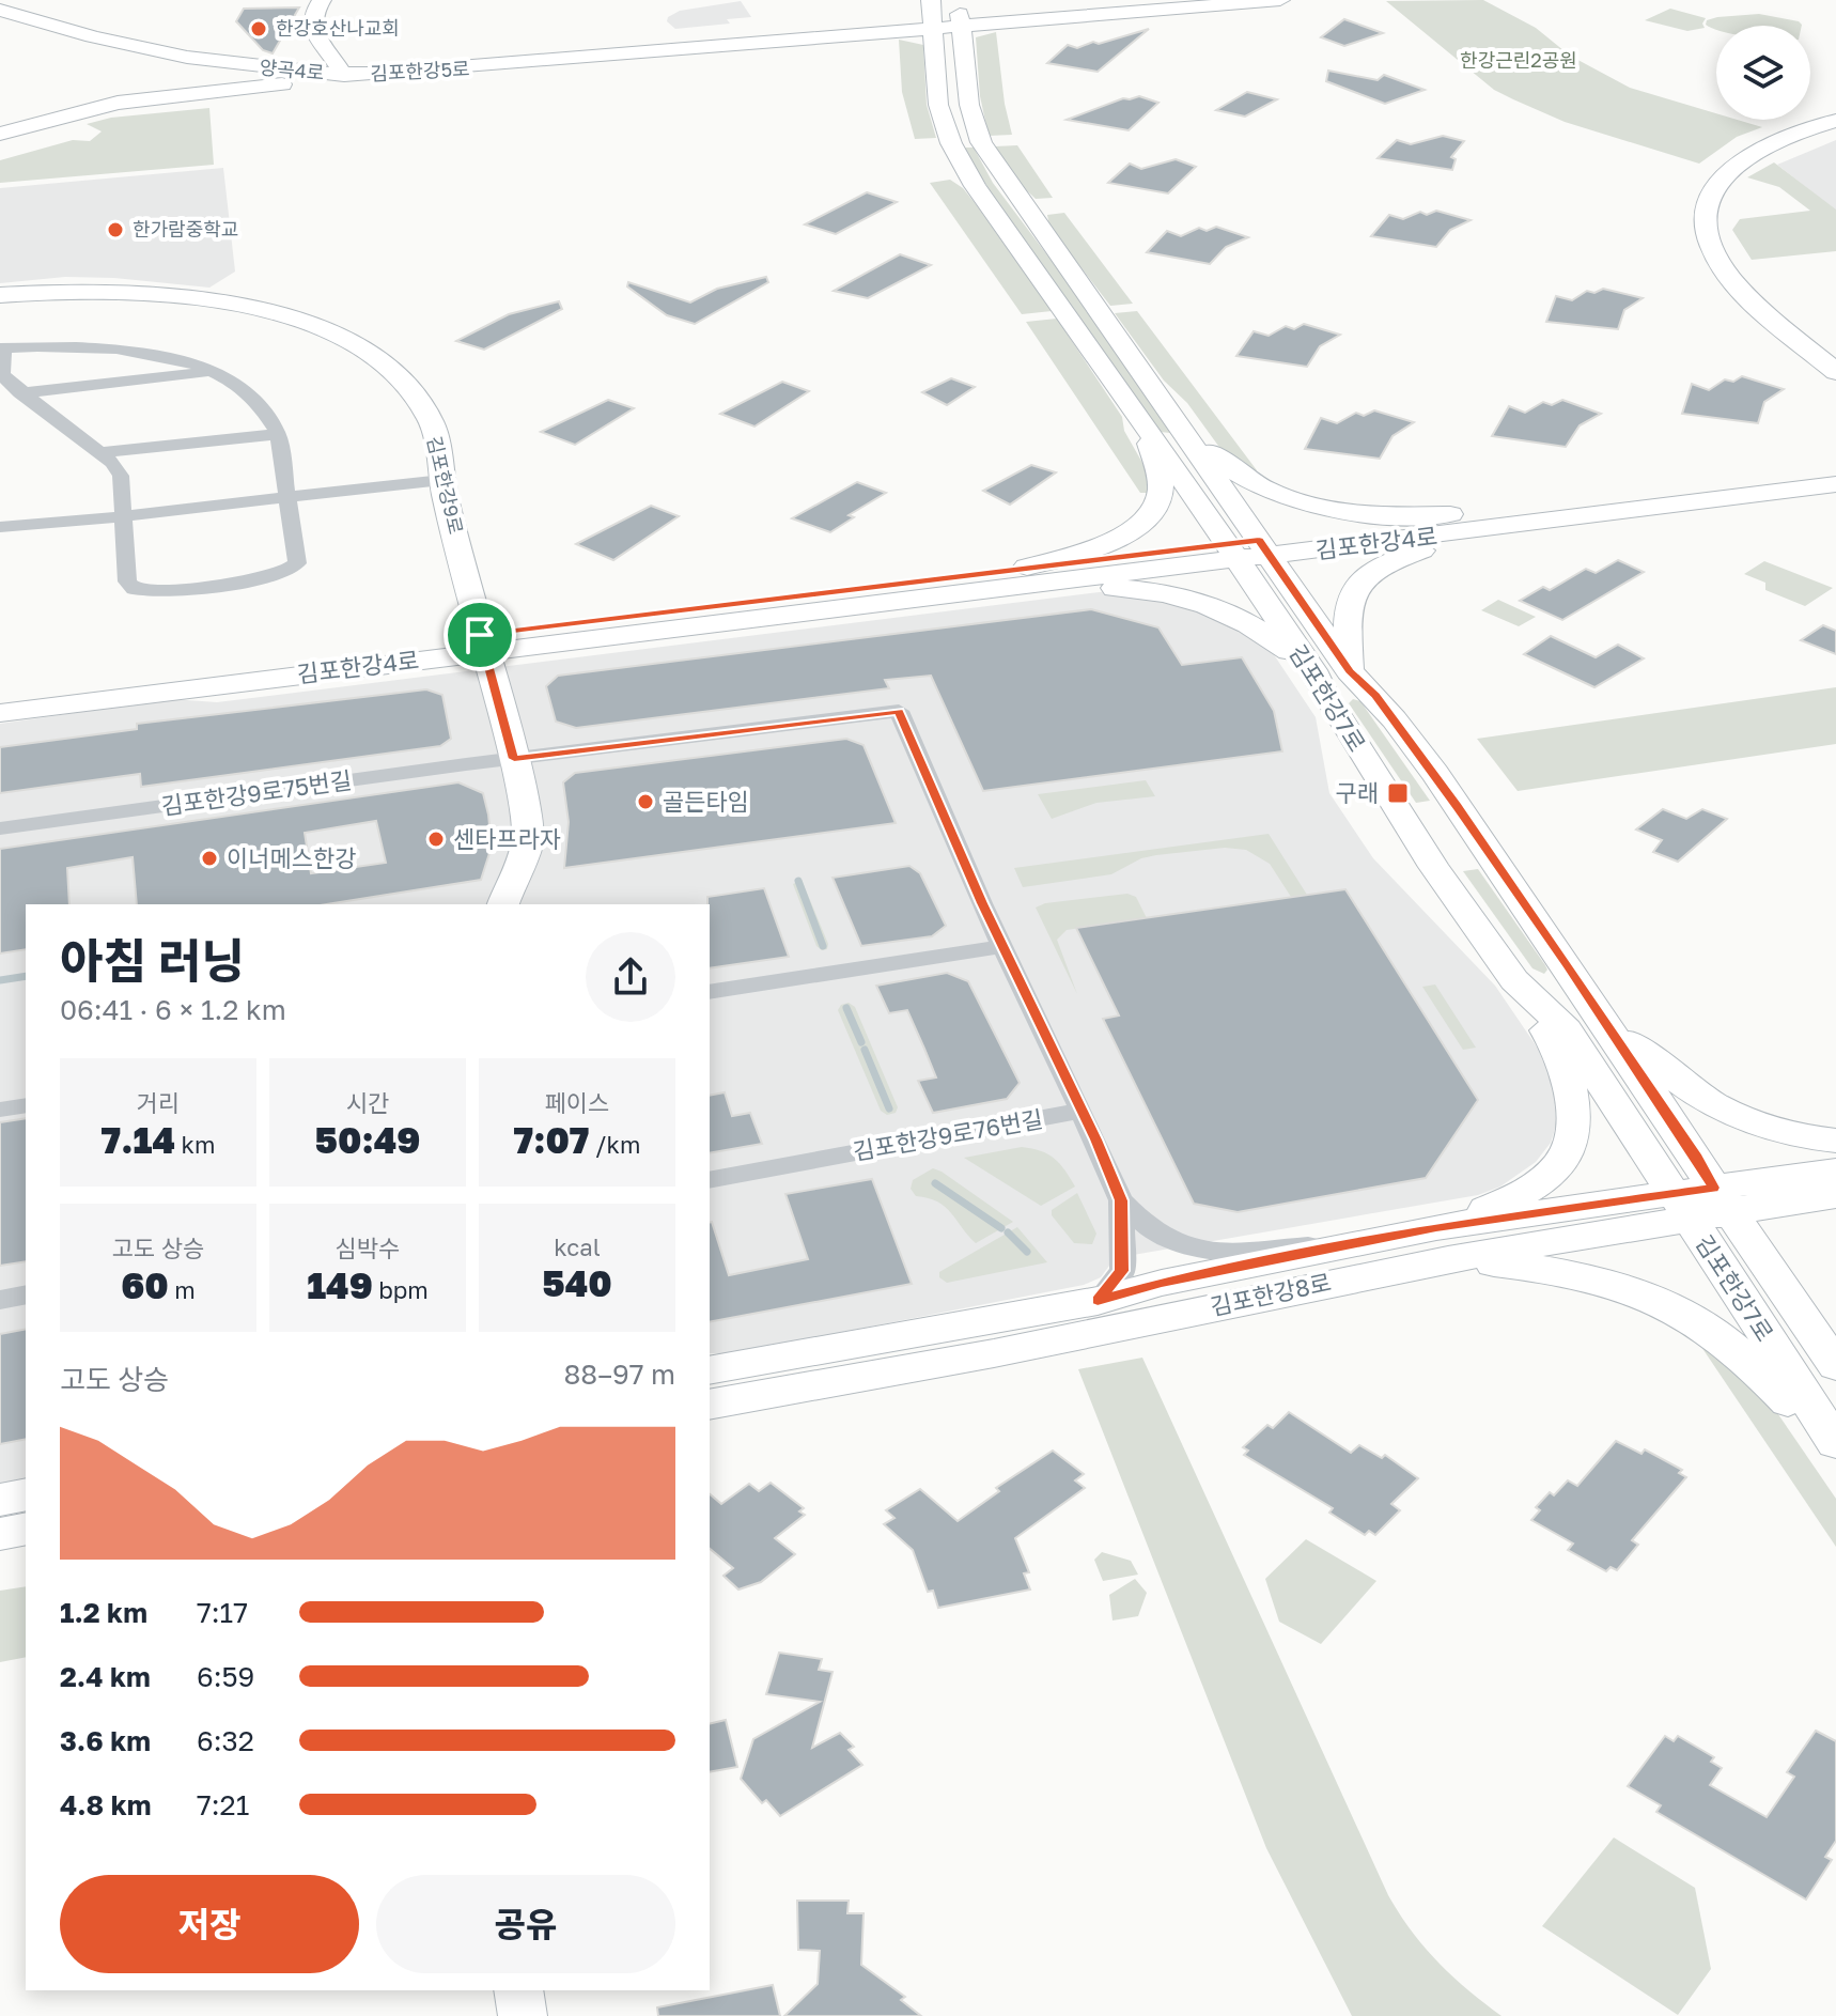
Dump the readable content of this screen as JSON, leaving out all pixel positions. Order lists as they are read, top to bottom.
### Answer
{
  "streets": {
    "street": [
      "양곡4로",
      "김포한강5로",
      "김포한강9로",
      "김포한강4로",
      "김포한강7로",
      "김포한강9로75번길",
      "김포한강9로76번길",
      "김포한강8로"
    ]
  },
  "crossings": [
    ["양곡4로", "김포한강5로"],
    ["김포한강5로", "김포한강7로"],
    ["김포한강9로", "김포한강4로"],
    ["김포한강9로", "김포한강9로75번길"],
    ["김포한강9로", "김포한강9로76번길"],
    ["김포한강4로", "김포한강7로"],
    ["김포한강7로", "김포한강8로"],
    ["김포한강9로75번길", "김포한강9로76번길"]
  ],
  "parks": ["한강근린2공원"],
  "places": {
    "other": [
      "한강호산나교회",
      "한가람중학교",
      "골든타임",
      "센타프라자",
      "이너메스한강"
    ],
    "transit": ["구래"]
  },
  "page": {
    "heading": ["아침 러닝", "06:41 · 6 × 1.2 km"],
    "stats": [
      ["거리", "7.14 km"],
      ["시간", "50:49"],
      ["페이스", "7:07 /km"],
      ["고도 상승", "60 m"],
      ["심박수", "149 bpm"],
      ["kcal", "540"]
    ],
    "chart": ["고도 상승", "88–97 m"],
    "list": [
      {
        "name": "1.2 km",
        "note": "7:17"
      },
      {
        "name": "2.4 km",
        "note": "6:59"
      },
      {
        "name": "3.6 km",
        "note": "6:32"
      },
      {
        "name": "4.8 km",
        "note": "7:21"
      }
    ],
    "buttons": ["저장", "공유"]
  }
}
